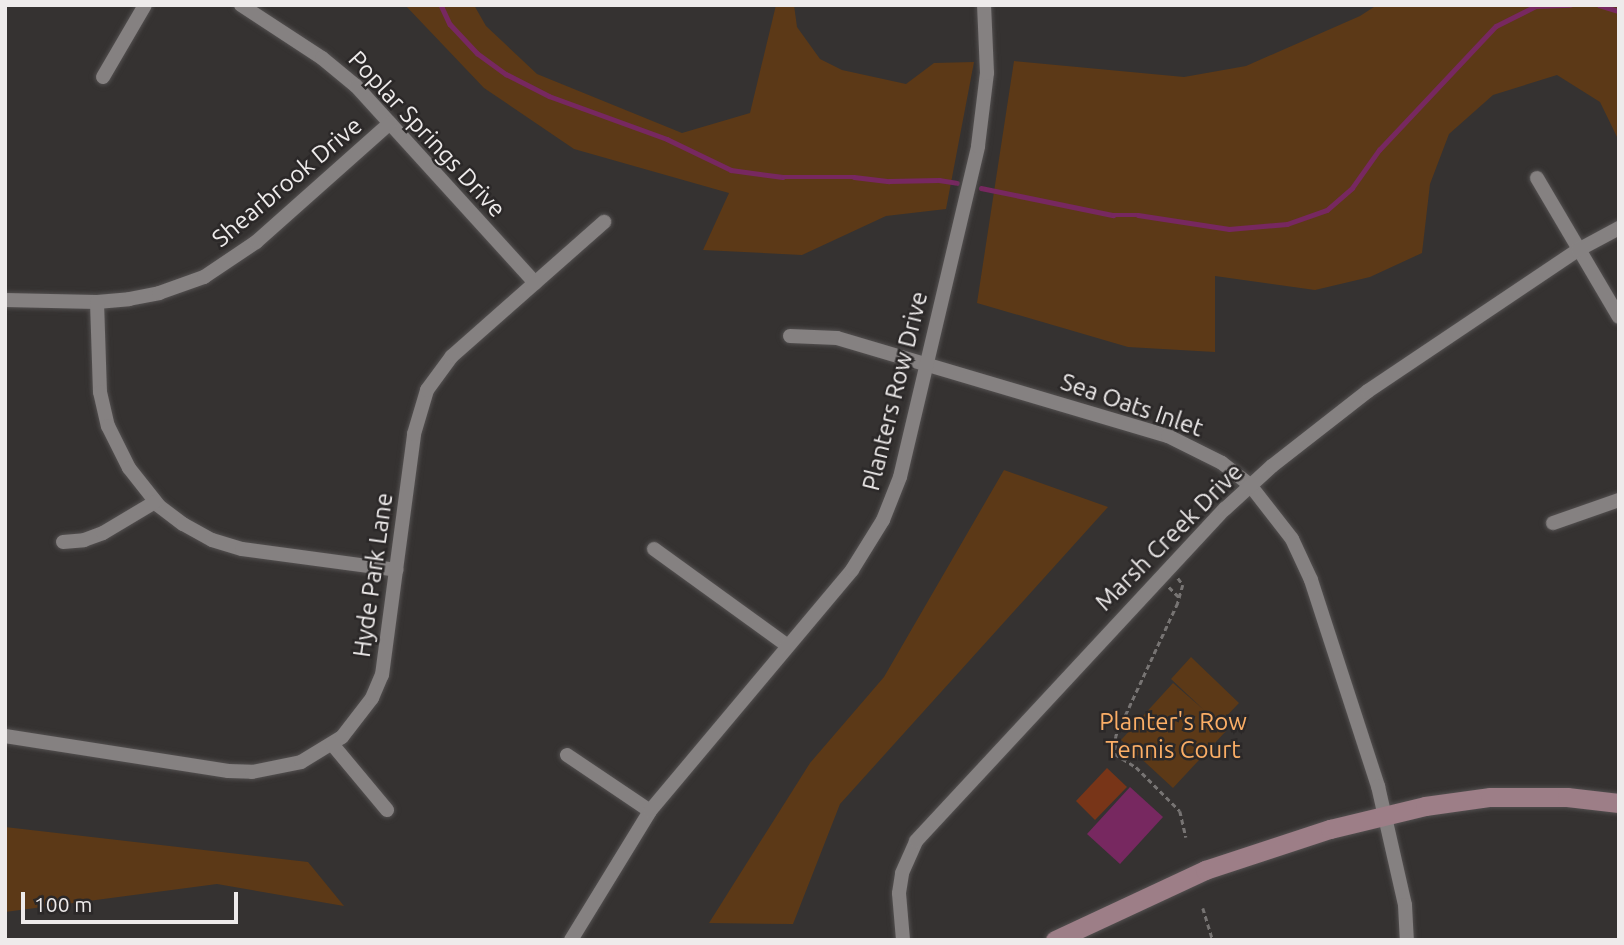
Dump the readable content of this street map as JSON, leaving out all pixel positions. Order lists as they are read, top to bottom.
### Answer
{
  "streets": {
    "street": [
      "Poplar Springs Drive",
      "Shearbrook Drive",
      "Planters Row Drive",
      "Sea Oats Inlet",
      "Marsh Creek Drive",
      "Hyde Park Lane"
    ]
  },
  "crossings": [
    ["Poplar Springs Drive", "Shearbrook Drive"],
    ["Poplar Springs Drive", "Hyde Park Lane"],
    ["Planters Row Drive", "Sea Oats Inlet"],
    ["Sea Oats Inlet", "Marsh Creek Drive"]
  ],
  "parks": ["Planter's Row Tennis Court"],
  "scale_bar": "100 m"
}
